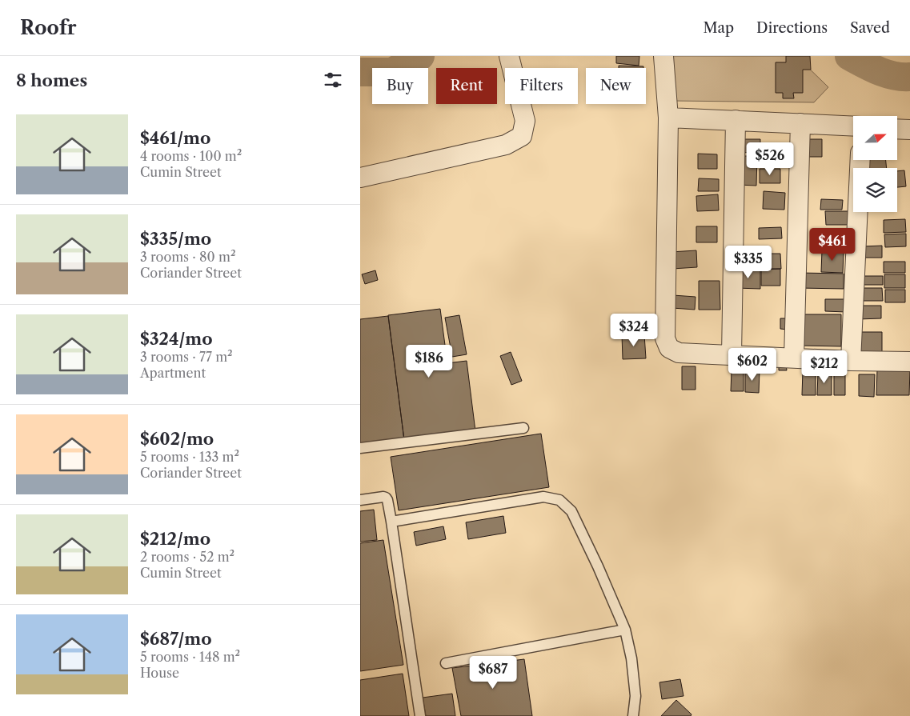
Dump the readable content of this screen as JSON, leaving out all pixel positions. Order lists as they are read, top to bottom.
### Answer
{
  "north": "right",
  "page": {
    "header": "Roofr",
    "nav": ["Map", "Directions", "Saved"],
    "heading": "8 homes",
    "chip": [
      "Buy",
      "Rent",
      "Filters",
      "New"
    ],
    "list": [
      {
        "name": "$461/mo",
        "note": "4 rooms · 100 m² · Cumin Street"
      },
      {
        "name": "$335/mo",
        "note": "3 rooms · 80 m² · Coriander Street"
      },
      {
        "name": "$324/mo",
        "note": "3 rooms · 77 m² · Apartment"
      },
      {
        "name": "$602/mo",
        "note": "5 rooms · 133 m² · Coriander Street"
      },
      {
        "name": "$212/mo",
        "note": "2 rooms · 52 m² · Cumin Street"
      },
      {
        "name": "$687/mo",
        "note": "5 rooms · 148 m² · House"
      }
    ],
    "price": [
      "$526",
      "$461",
      "$335",
      "$324",
      "$186",
      "$602",
      "$212",
      "$687"
    ]
  }
}
